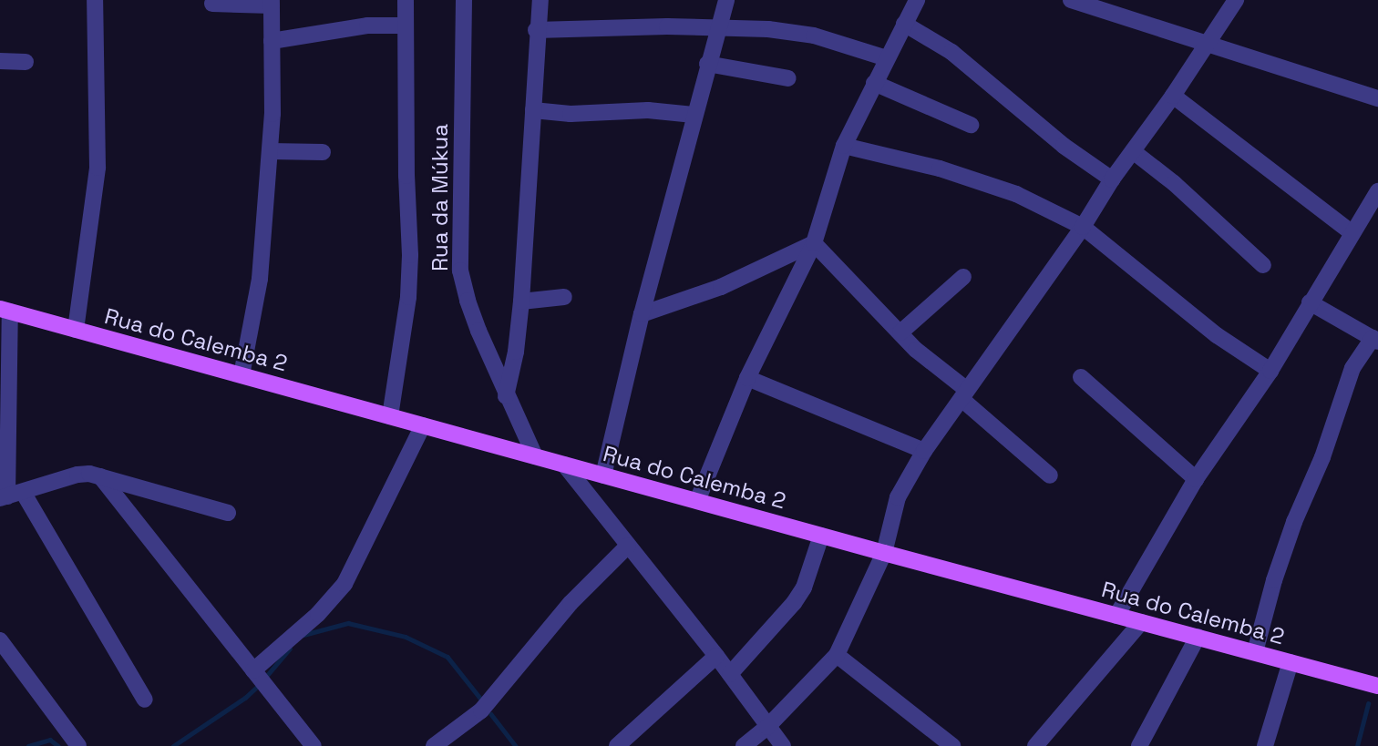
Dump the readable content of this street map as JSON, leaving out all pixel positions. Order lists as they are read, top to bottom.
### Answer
{
  "streets": {
    "main road": ["Rua do Calemba 2"],
    "street": ["Rua da Múkua"]
  },
  "crossings": [
    ["Rua da Múkua", "Rua do Calemba 2"]
  ]
}
